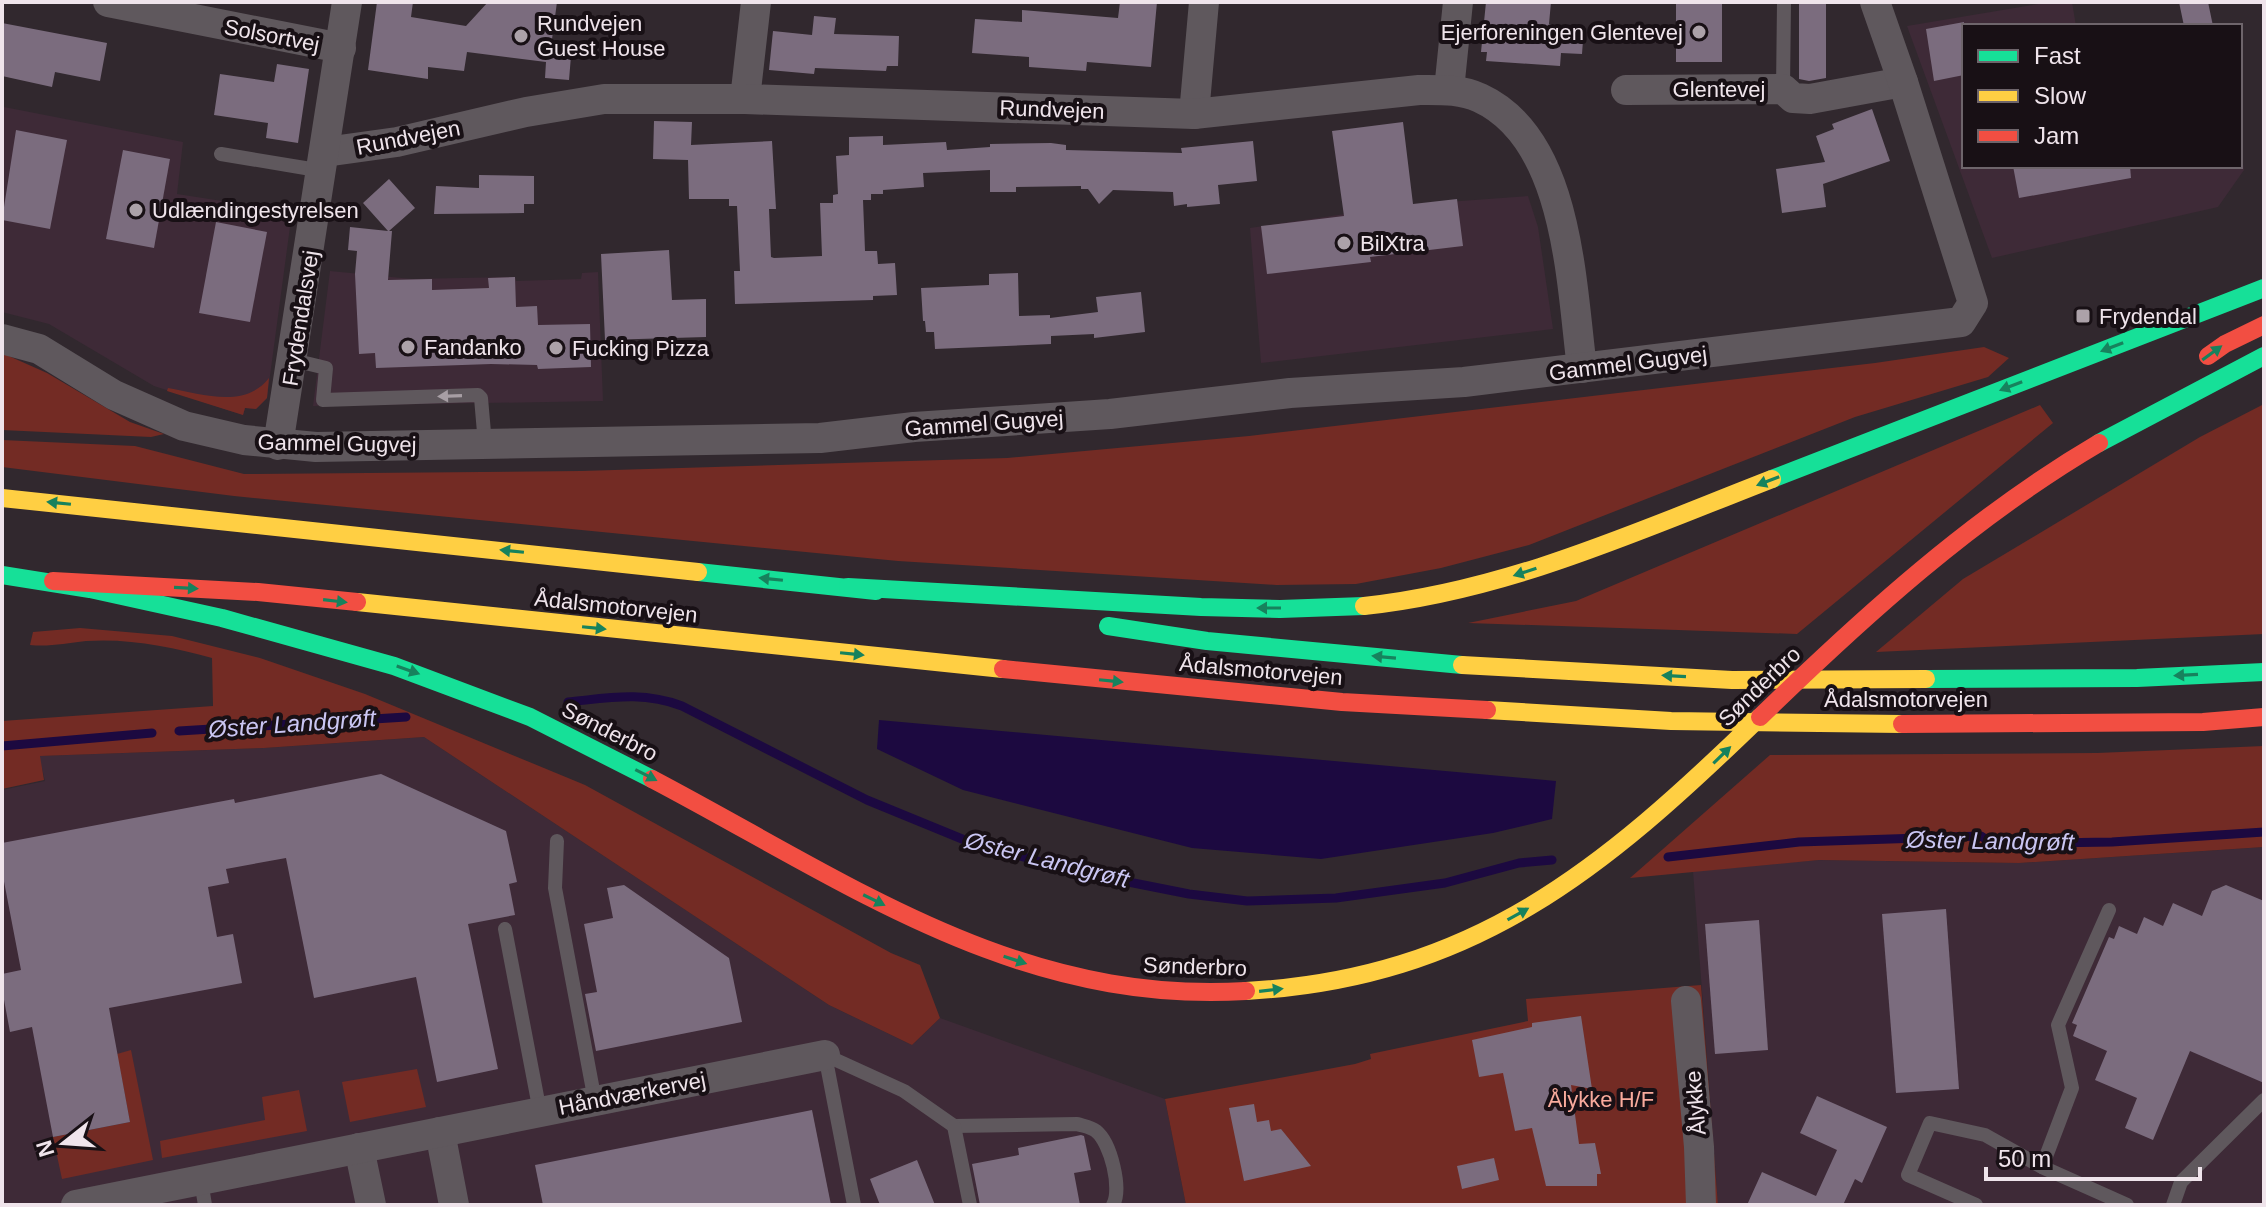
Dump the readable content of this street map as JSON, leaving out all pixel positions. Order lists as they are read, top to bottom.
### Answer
{
  "streets": {
    "main road": ["Ådalsmotorvejen", "Sønderbro"],
    "street": [
      "Solsortvej",
      "Glentevej",
      "Rundvejen",
      "Frydendalsvej",
      "Gammel Gugvej",
      "Håndværkervej",
      "Ålykke"
    ]
  },
  "crossings": [
    ["Solsortvej", "Frydendalsvej"],
    ["Glentevej", "Gammel Gugvej"],
    ["Rundvejen", "Frydendalsvej"],
    ["Rundvejen", "Gammel Gugvej"],
    ["Frydendalsvej", "Gammel Gugvej"],
    ["Ådalsmotorvejen", "Sønderbro"]
  ],
  "water": ["Øster Landgrøft"],
  "parks": ["Ålykke H/F"],
  "places": {
    "other": [
      "Ejerforeningen Glentevej",
      "Rundvejen Guest House",
      "Udlændingestyrelsen",
      "BilXtra",
      "Fandanko",
      "Fucking Pizza"
    ],
    "transit": ["Frydendal"]
  },
  "legend": ["Fast", "Slow", "Jam"],
  "scale_bar": "50 m",
  "north": "left"
}
